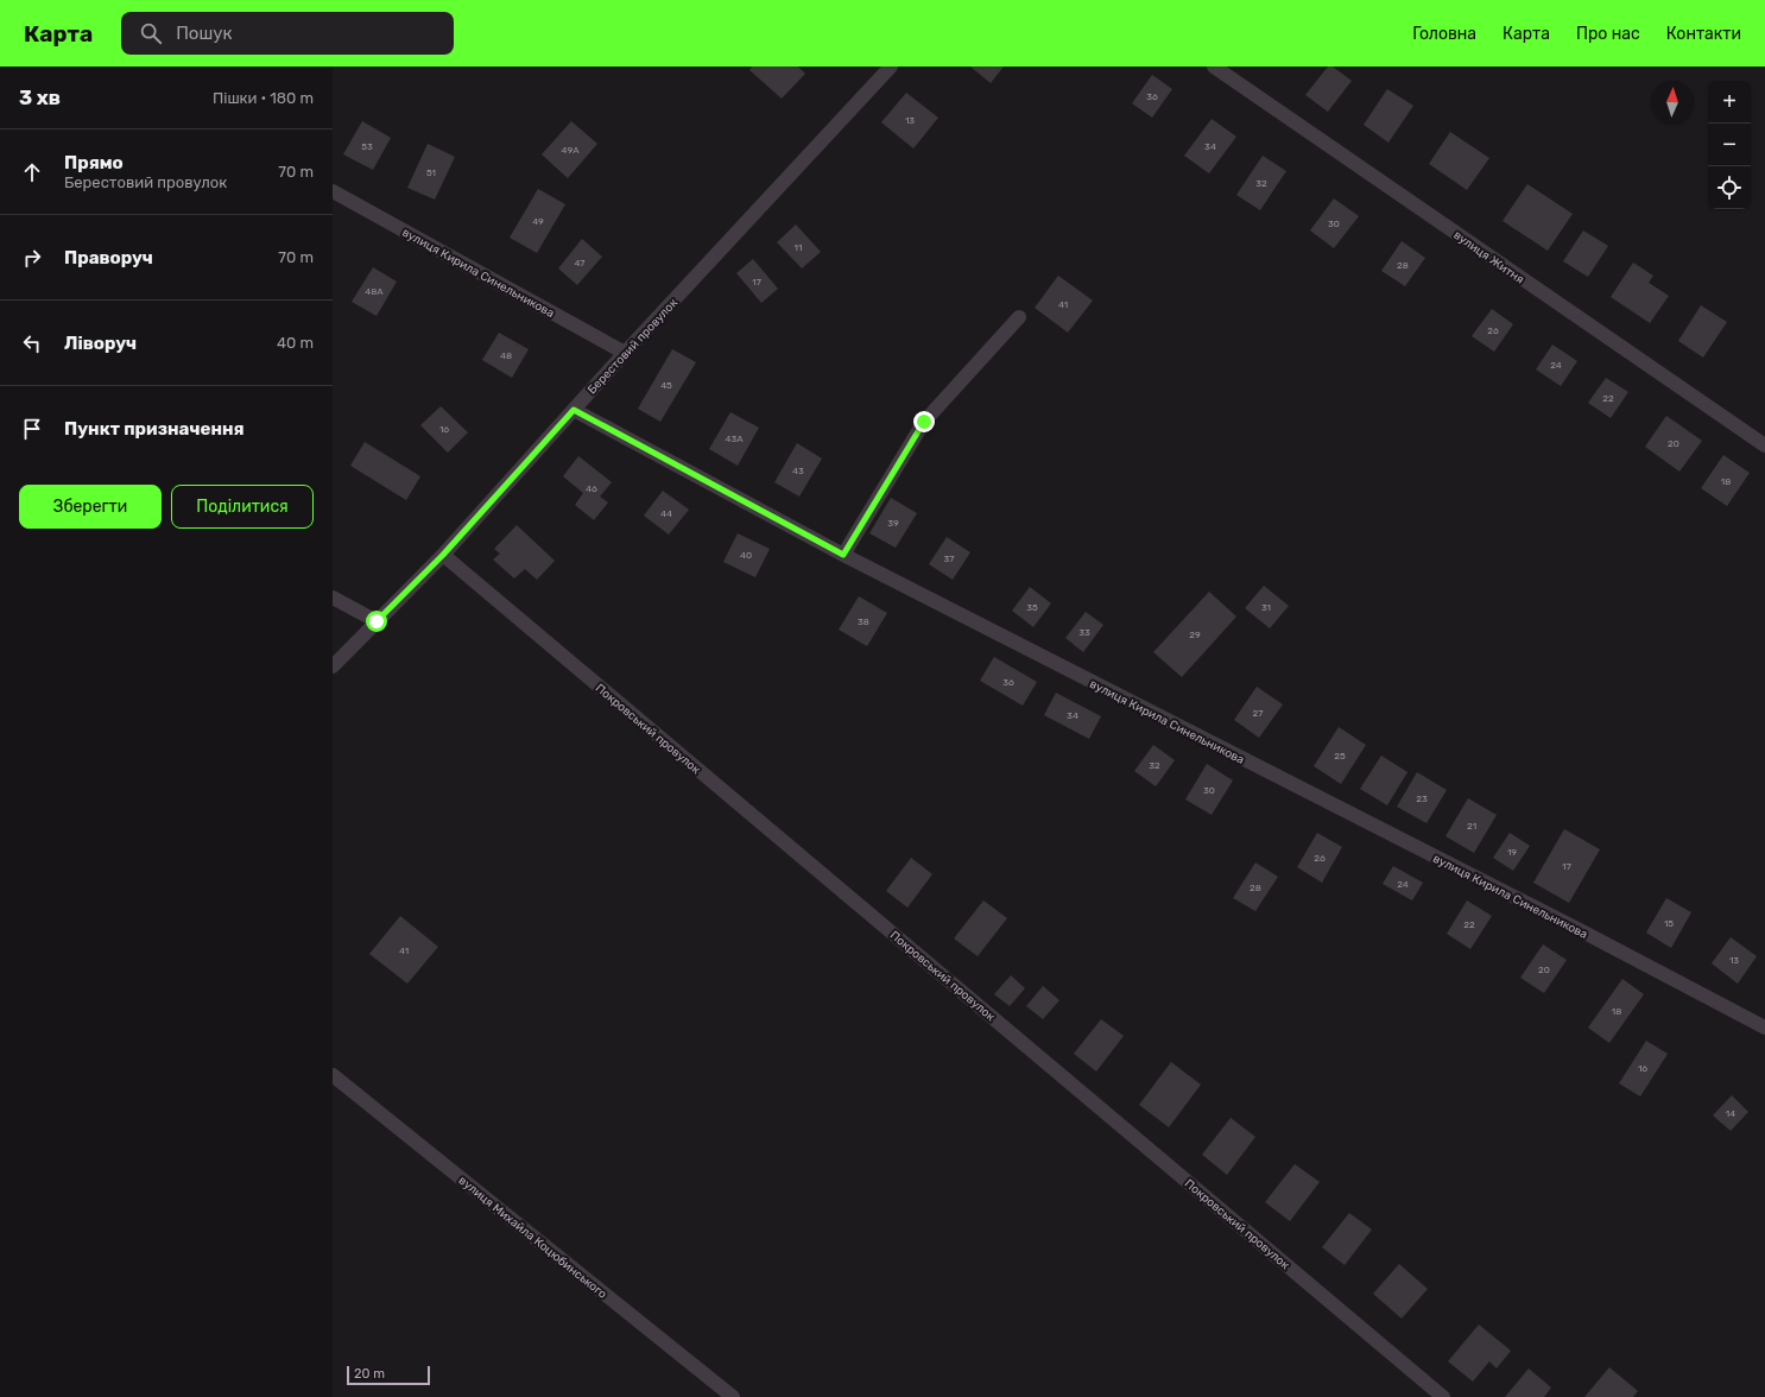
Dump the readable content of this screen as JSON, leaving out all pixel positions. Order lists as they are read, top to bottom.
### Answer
{
  "streets": {
    "street": [
      "вулиця Житня",
      "вулиця Кирила Синельникова",
      "Берестовий провулок",
      "Покровський провулок",
      "вулиця Михайла Коцюбинського"
    ]
  },
  "crossings": [
    ["вулиця Кирила Синельникова", "Берестовий провулок"],
    ["Берестовий провулок", "Покровський провулок"]
  ],
  "house_numbers": [
    "36",
    "13",
    "53",
    "34",
    "49А",
    "51",
    "32",
    "49",
    "30",
    "11",
    "47",
    "28",
    "17",
    "48А",
    "41",
    "26",
    "48",
    "24",
    "45",
    "22",
    "16",
    "43А",
    "20",
    "43",
    "18",
    "46",
    "44",
    "39",
    "40",
    "37",
    "35",
    "31",
    "38",
    "33",
    "29",
    "36",
    "27",
    "34",
    "25",
    "32",
    "30",
    "23",
    "21",
    "19",
    "26",
    "17",
    "24",
    "28",
    "15",
    "22",
    "41",
    "13",
    "20",
    "18",
    "16",
    "14"
  ],
  "scale_bar": "20 m",
  "north": "top",
  "page": {
    "header": "Карта",
    "search": "Пошук",
    "nav": [
      "Головна",
      "Карта",
      "Про нас",
      "Контакти"
    ],
    "heading": ["3 хв", "Пішки · 180 m"],
    "map_buttons": ["+", "−"],
    "list": [
      ["Прямо", "Берестовий провулок", "70 m"],
      ["Праворуч", "70 m"],
      ["Ліворуч", "40 m"],
      "Пункт призначення"
    ],
    "buttons": ["Зберегти", "Поділитися"],
    "scale": "20 m"
  }
}
